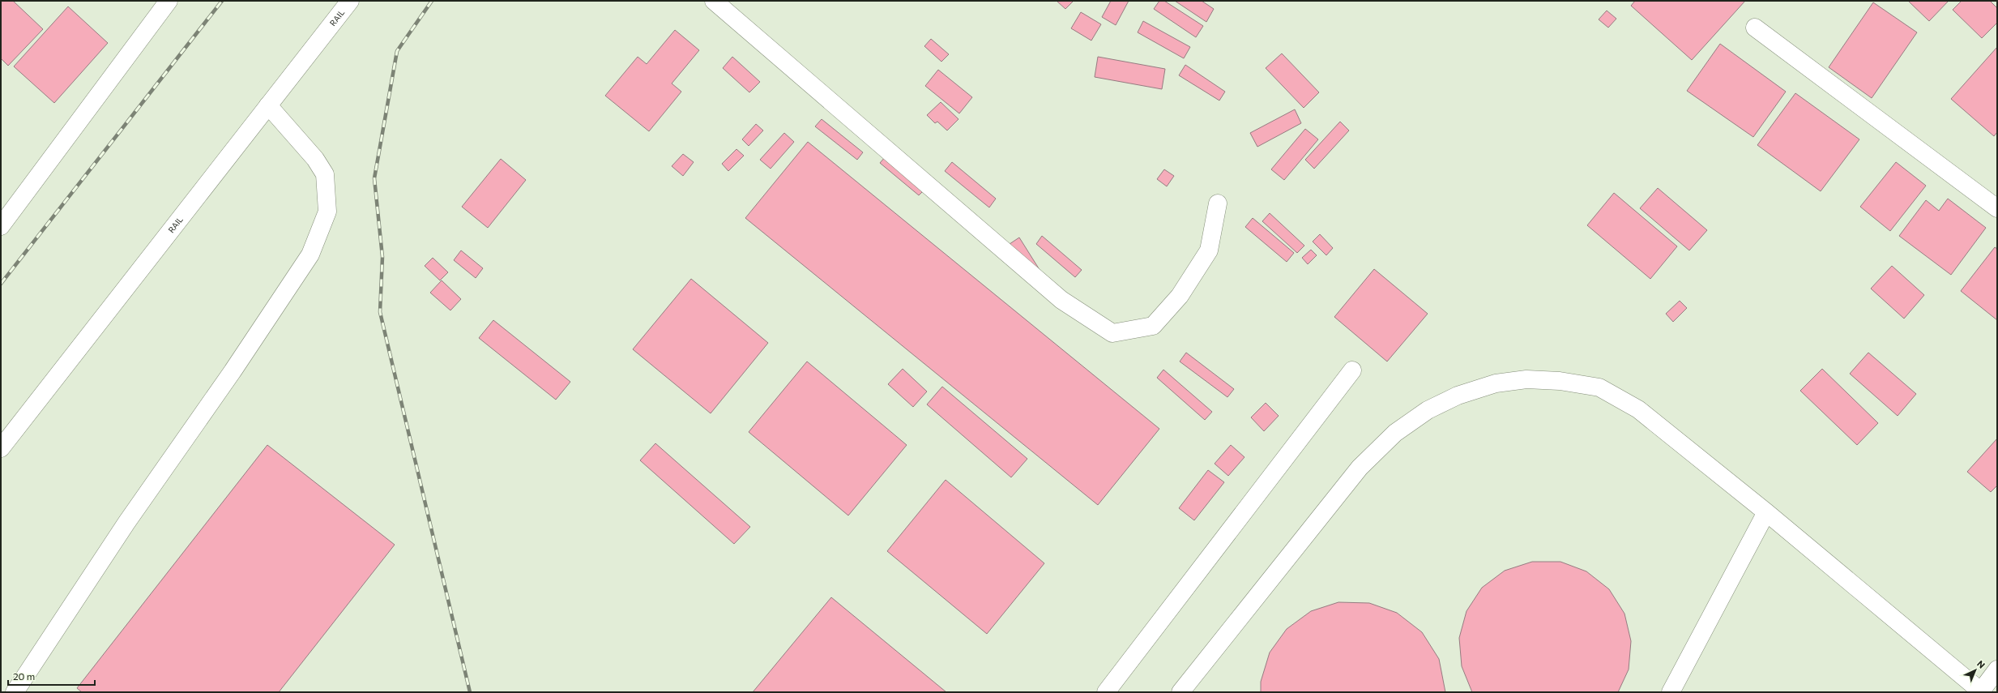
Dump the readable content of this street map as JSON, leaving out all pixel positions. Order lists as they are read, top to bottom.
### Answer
{
  "streets": {
    "street": ["RAIL"]
  },
  "scale_bar": "20 m",
  "north": "top right"
}
